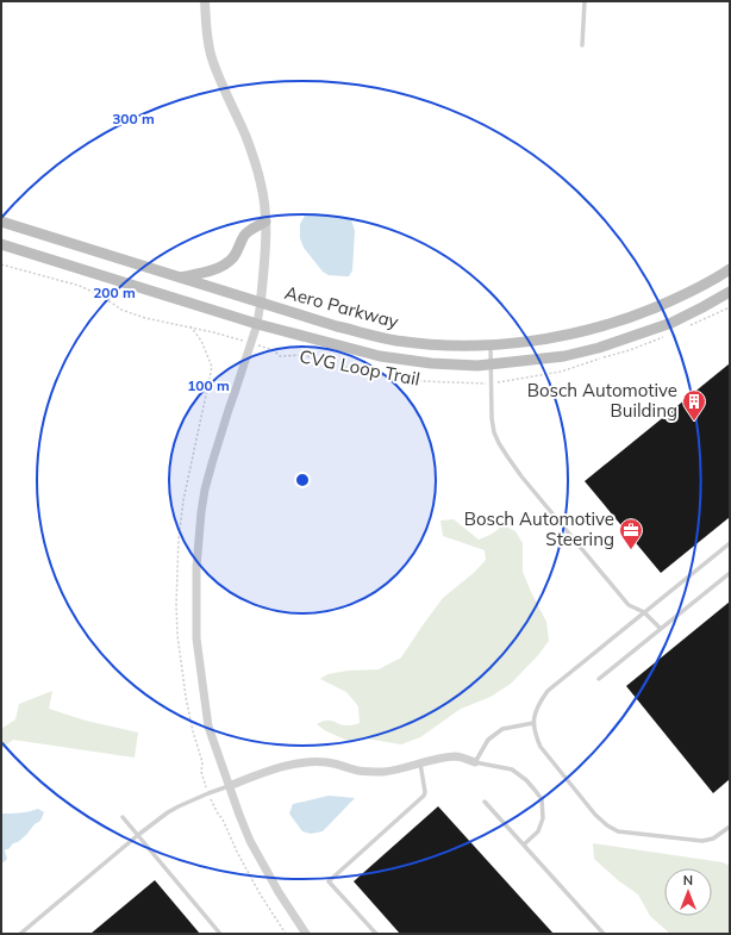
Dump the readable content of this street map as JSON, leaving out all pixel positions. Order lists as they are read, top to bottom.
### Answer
{
  "streets": {
    "main road": ["Aero Parkway"],
    "path": ["CVG Loop Trail"]
  },
  "places": {
    "building": ["Bosch Automotive Building"],
    "office": ["Bosch Automotive Steering"]
  },
  "north": "top",
  "rings": ["300 m", "200 m", "100 m"]
}
